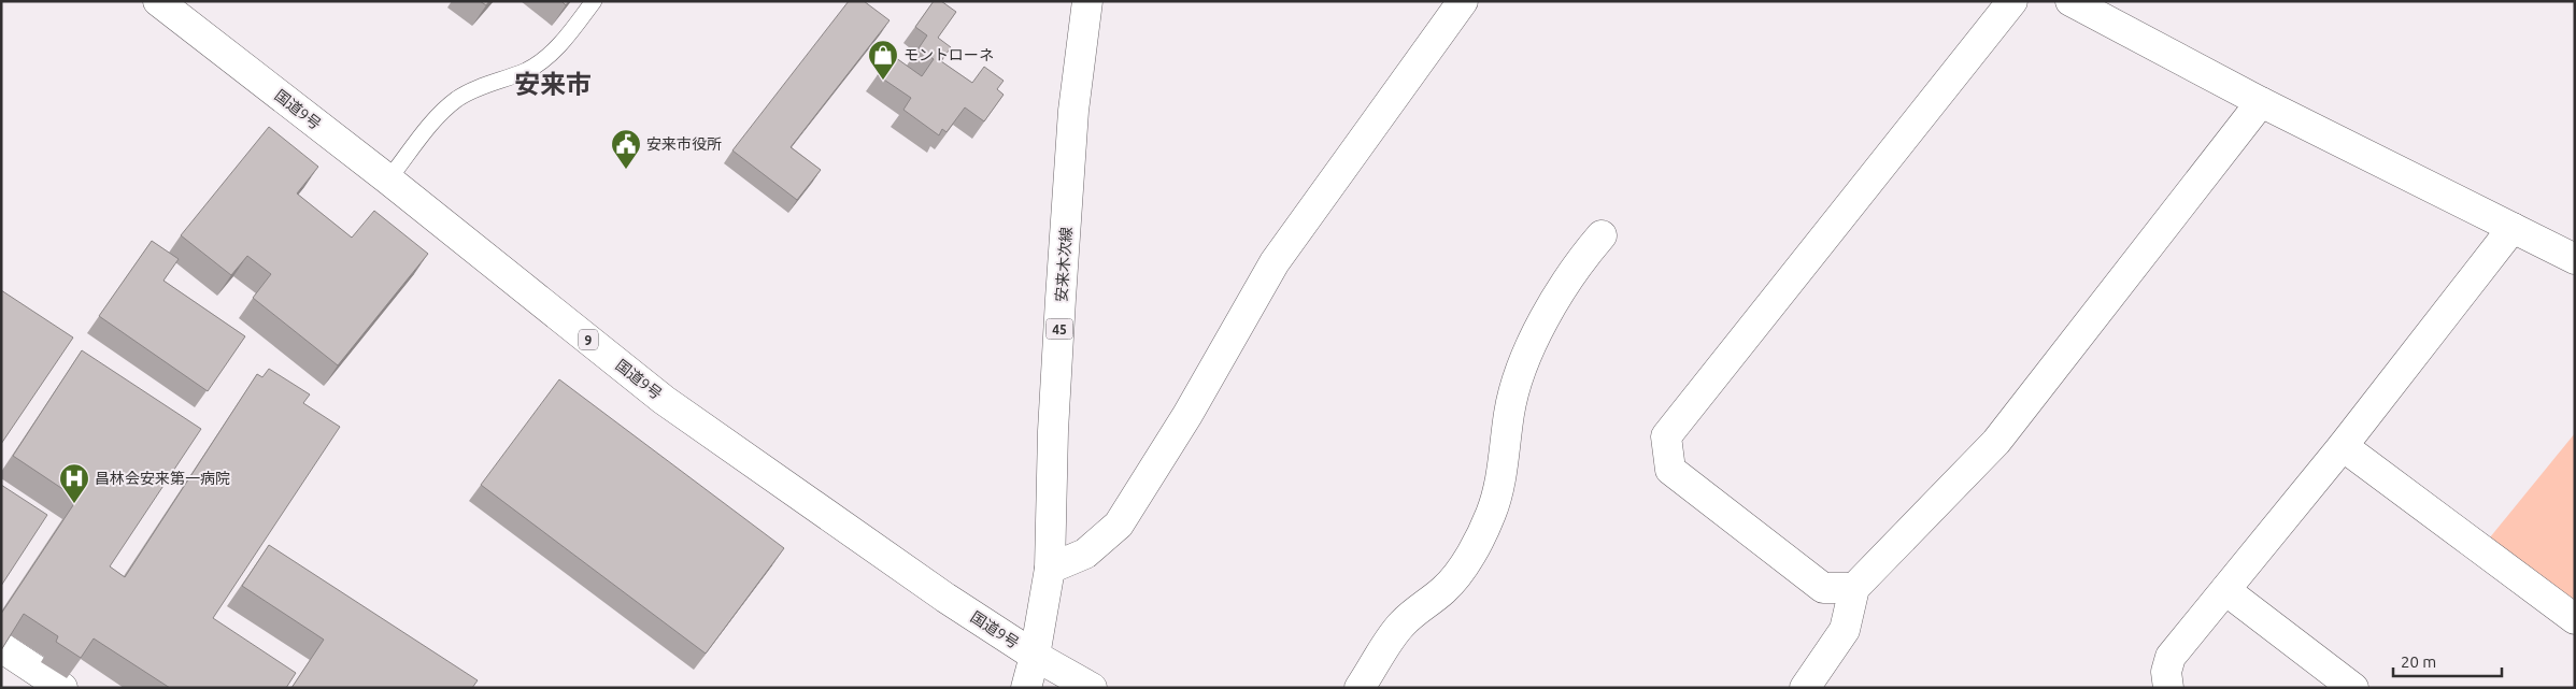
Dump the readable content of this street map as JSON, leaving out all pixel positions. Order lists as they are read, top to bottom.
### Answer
{
  "streets": {
    "main road": [
      "国道9号",
      "安来木次線",
      "45",
      "9"
    ]
  },
  "crossings": [
    ["国道9号", "安来木次線"]
  ],
  "districts": ["安来市"],
  "places": {
    "shop": ["モントローネ"],
    "public building": ["安来市役所"],
    "hospital": ["昌林会安来第一病院"]
  },
  "scale_bar": "20 m"
}
